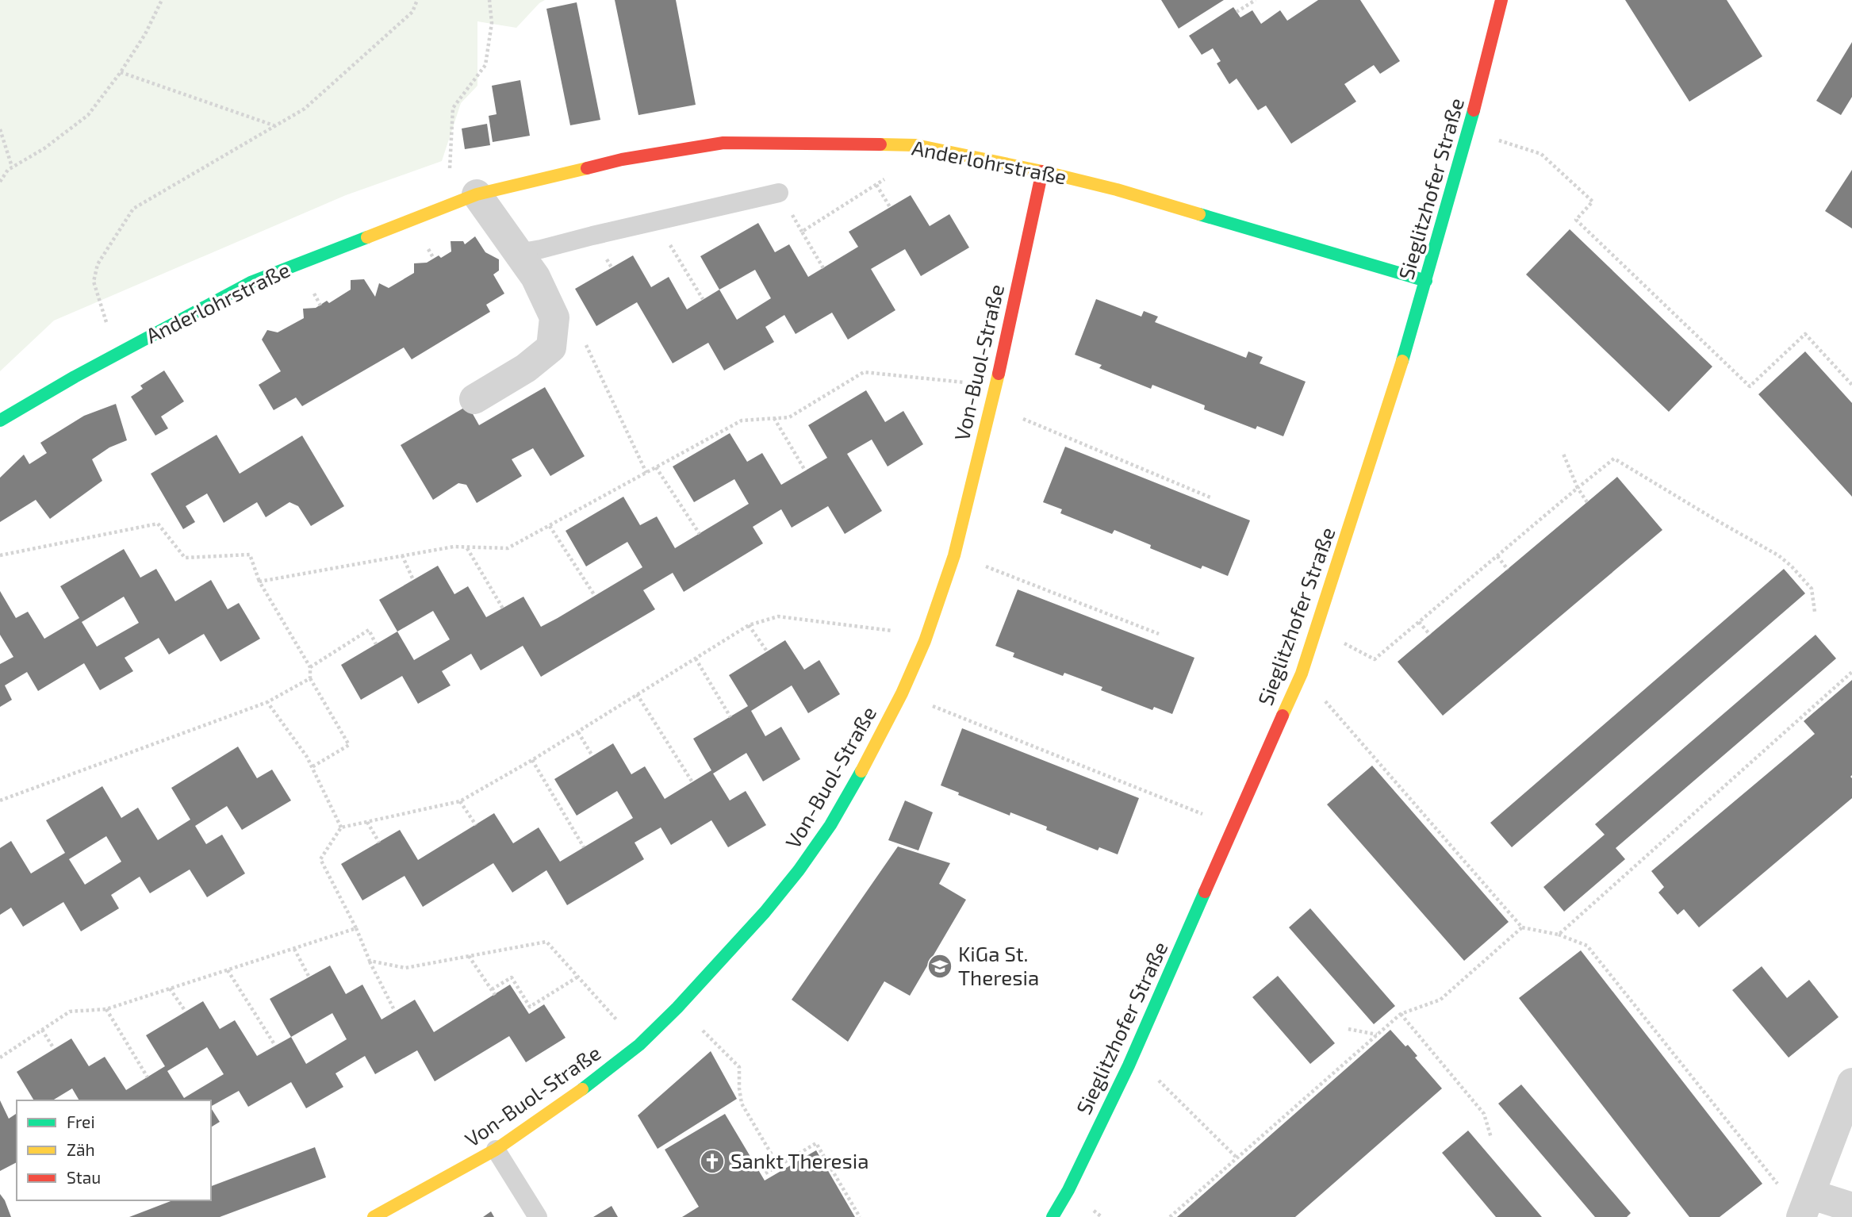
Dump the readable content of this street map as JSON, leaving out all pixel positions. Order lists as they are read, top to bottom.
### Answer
{
  "streets": {
    "street": ["Anderlohrstraße", "Sieglitzhofer Straße", "Von-Buol-Straße"]
  },
  "crossings": [
    ["Anderlohrstraße", "Sieglitzhofer Straße"],
    ["Anderlohrstraße", "Von-Buol-Straße"]
  ],
  "places": {
    "school or university": ["KiGa St. Theresia"],
    "church": ["Sankt Theresia"]
  },
  "legend": ["Frei", "Zäh", "Stau"]
}
